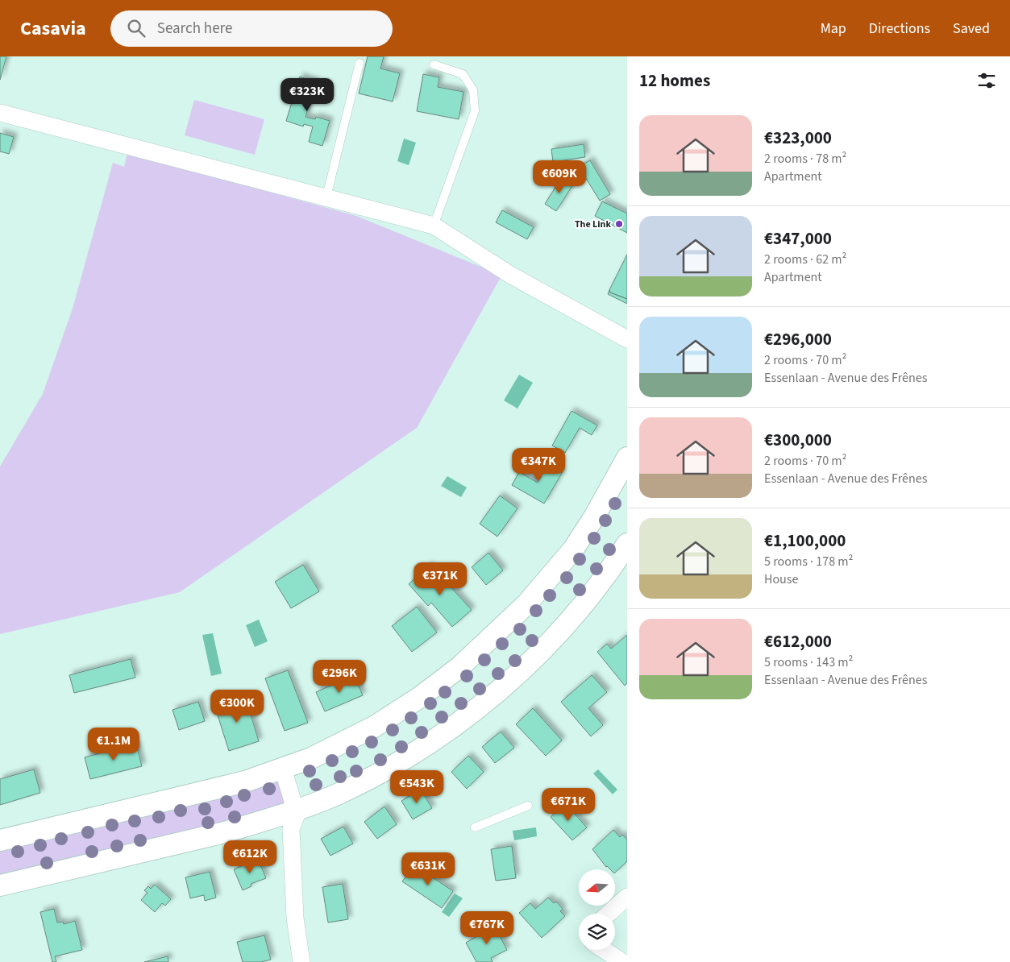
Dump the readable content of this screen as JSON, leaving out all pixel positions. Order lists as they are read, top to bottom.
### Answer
{
  "places": ["The Link"],
  "north": "left",
  "page": {
    "header": "Casavia",
    "search": "Search here",
    "nav": ["Map", "Directions", "Saved"],
    "heading": "12 homes",
    "price": [
      "€323K",
      "€609K",
      "€347K",
      "€371K",
      "€296K",
      "€300K",
      "€1.1M",
      "€543K",
      "€671K",
      "€612K",
      "€631K",
      "€767K"
    ],
    "list": [
      {
        "name": "€323,000",
        "note": "2 rooms · 78 m² · Apartment"
      },
      {
        "name": "€347,000",
        "note": "2 rooms · 62 m² · Apartment"
      },
      {
        "name": "€296,000",
        "note": "2 rooms · 70 m² · Essenlaan - Avenue des Frênes"
      },
      {
        "name": "€300,000",
        "note": "2 rooms · 70 m² · Essenlaan - Avenue des Frênes"
      },
      {
        "name": "€1,100,000",
        "note": "5 rooms · 178 m² · House"
      },
      {
        "name": "€612,000",
        "note": "5 rooms · 143 m² · Essenlaan - Avenue des Frênes"
      }
    ]
  }
}
